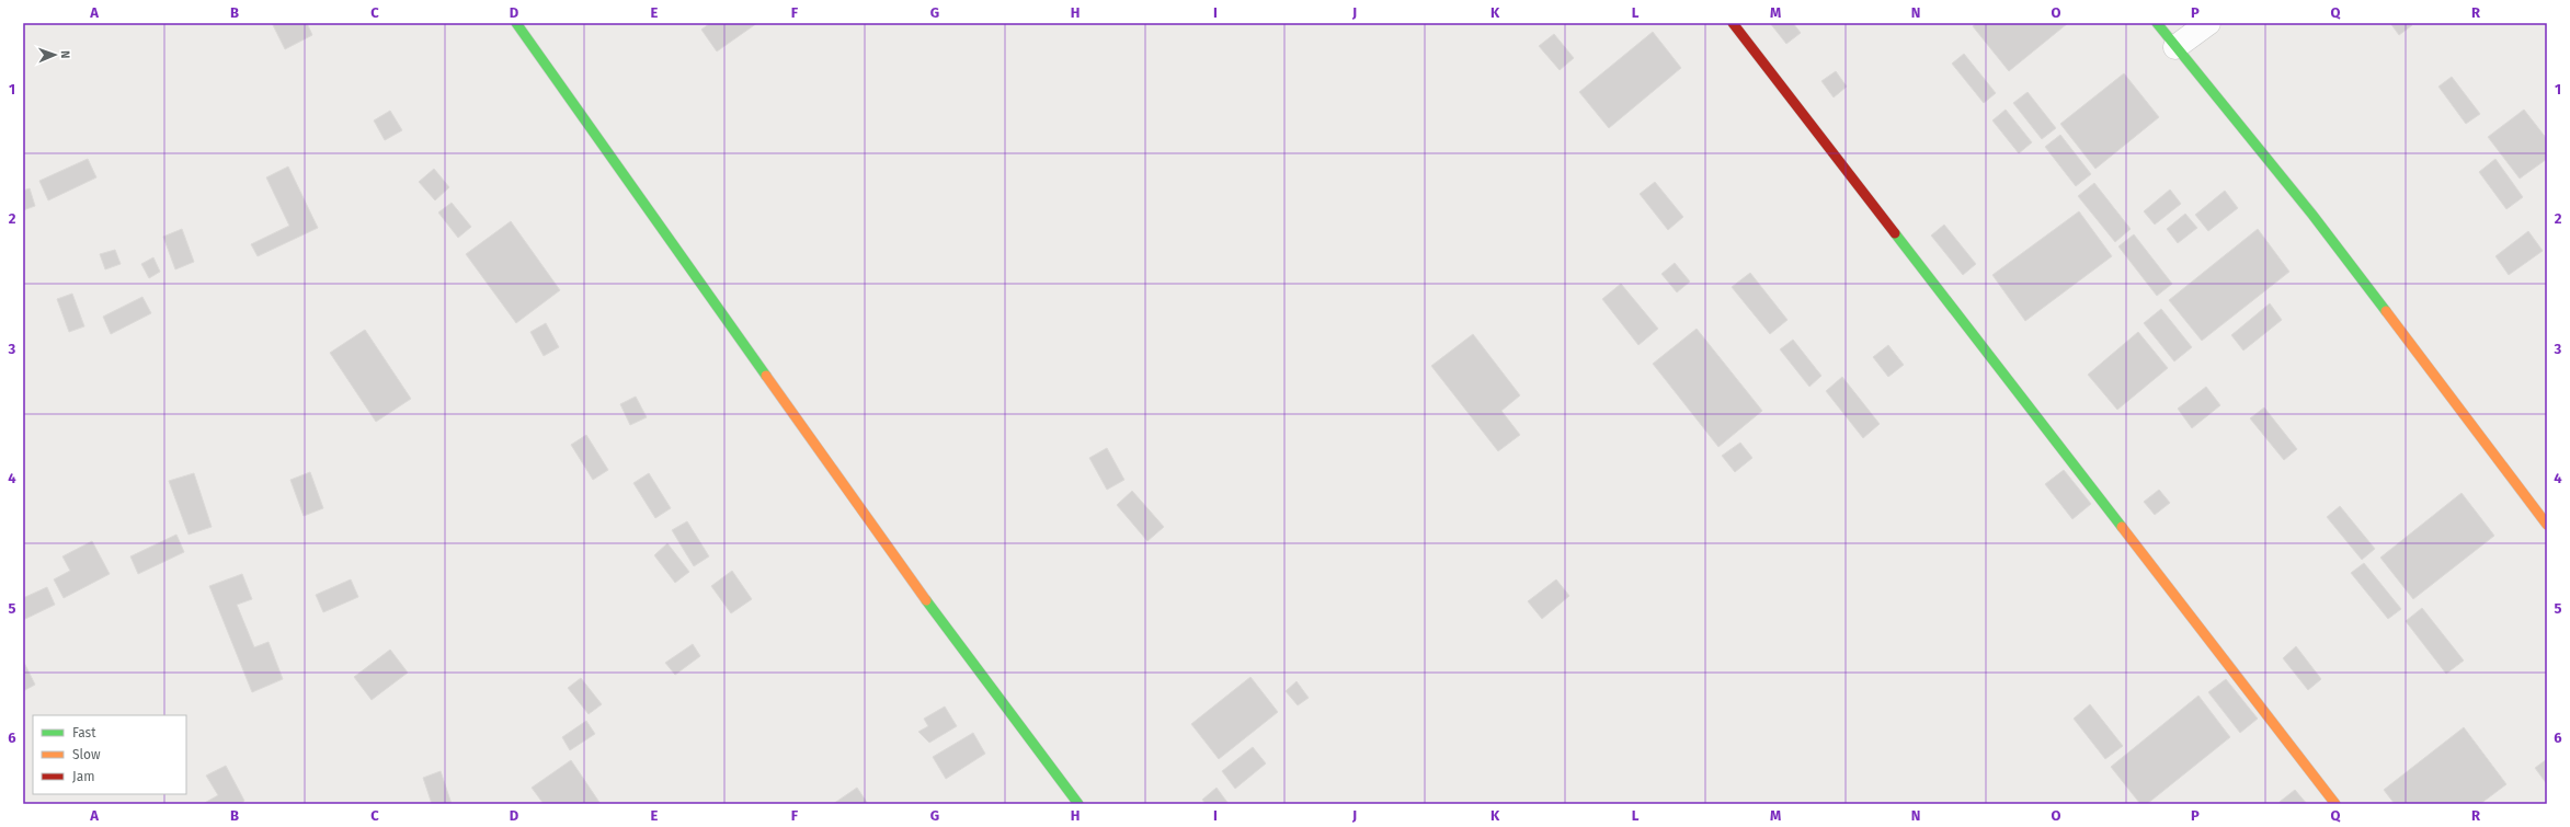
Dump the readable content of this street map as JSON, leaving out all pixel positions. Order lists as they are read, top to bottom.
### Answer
{
  "legend": ["Fast", "Slow", "Jam"],
  "north": "right",
  "grid": {
    "columns": [
      "A",
      "B",
      "C",
      "D",
      "E",
      "F",
      "G",
      "H",
      "I",
      "J",
      "K",
      "L",
      "M",
      "N",
      "O",
      "P",
      "Q",
      "R"
    ],
    "rows": [
      "1",
      "2",
      "3",
      "4",
      "5",
      "6"
    ]
  }
}
